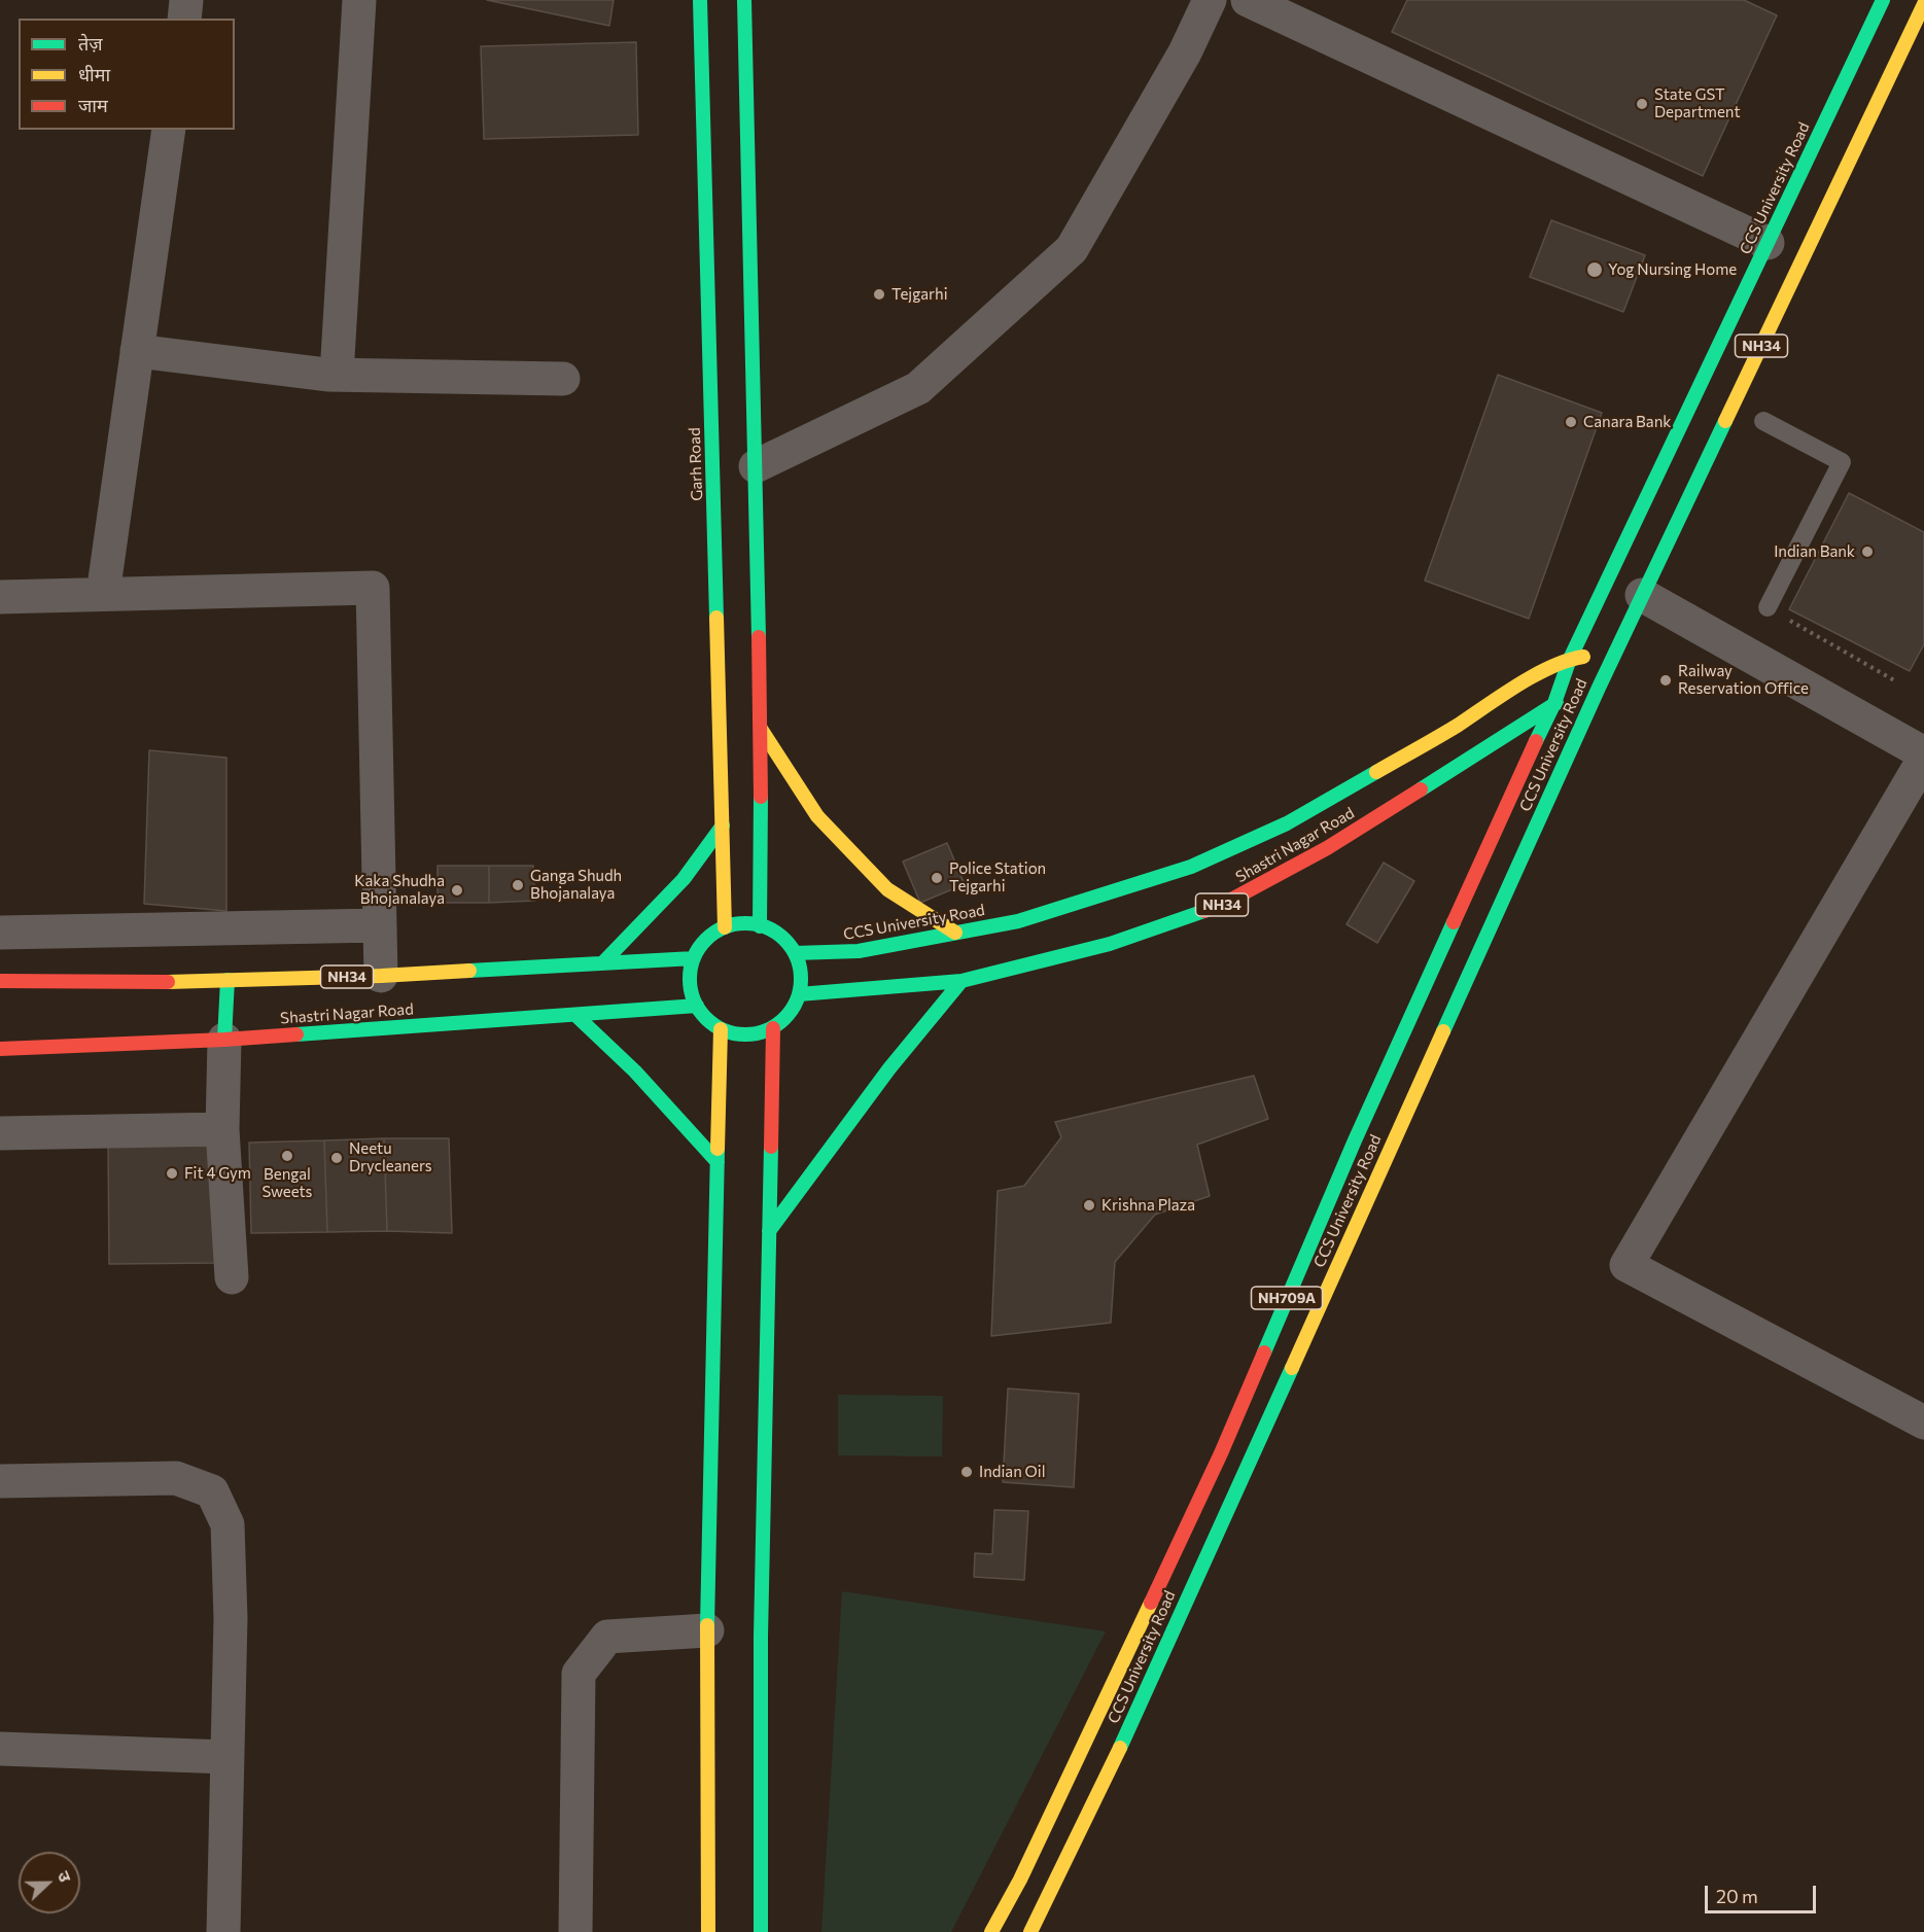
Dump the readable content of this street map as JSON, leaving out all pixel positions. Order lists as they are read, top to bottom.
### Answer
{
  "streets": {
    "main road": [
      "CCS University Road",
      "NH34",
      "Garh Road",
      "Shastri Nagar Road",
      "NH709A"
    ]
  },
  "crossings": [
    ["CCS University Road", "NH34"],
    ["CCS University Road", "Garh Road"],
    ["CCS University Road", "Shastri Nagar Road"],
    ["NH34", "Garh Road"],
    ["NH34", "Shastri Nagar Road"],
    ["Garh Road", "Shastri Nagar Road"]
  ],
  "places": [
    "State GST Department",
    "Yog Nursing Home",
    "Tejgarhi",
    "Canara Bank",
    "Indian Bank",
    "Railway Reservation Office",
    "Police Station Tejgarhi",
    "Ganga Shudh Bhojanalaya",
    "Kaka Shudha Bhojanalaya",
    "Bengal Sweets",
    "Neetu Drycleaners",
    "Fit 4 Gym",
    "Krishna Plaza",
    "Indian Oil"
  ],
  "legend": ["तेज़", "धीमा", "जाम"],
  "scale_bar": "20 m",
  "north": "right"
}
